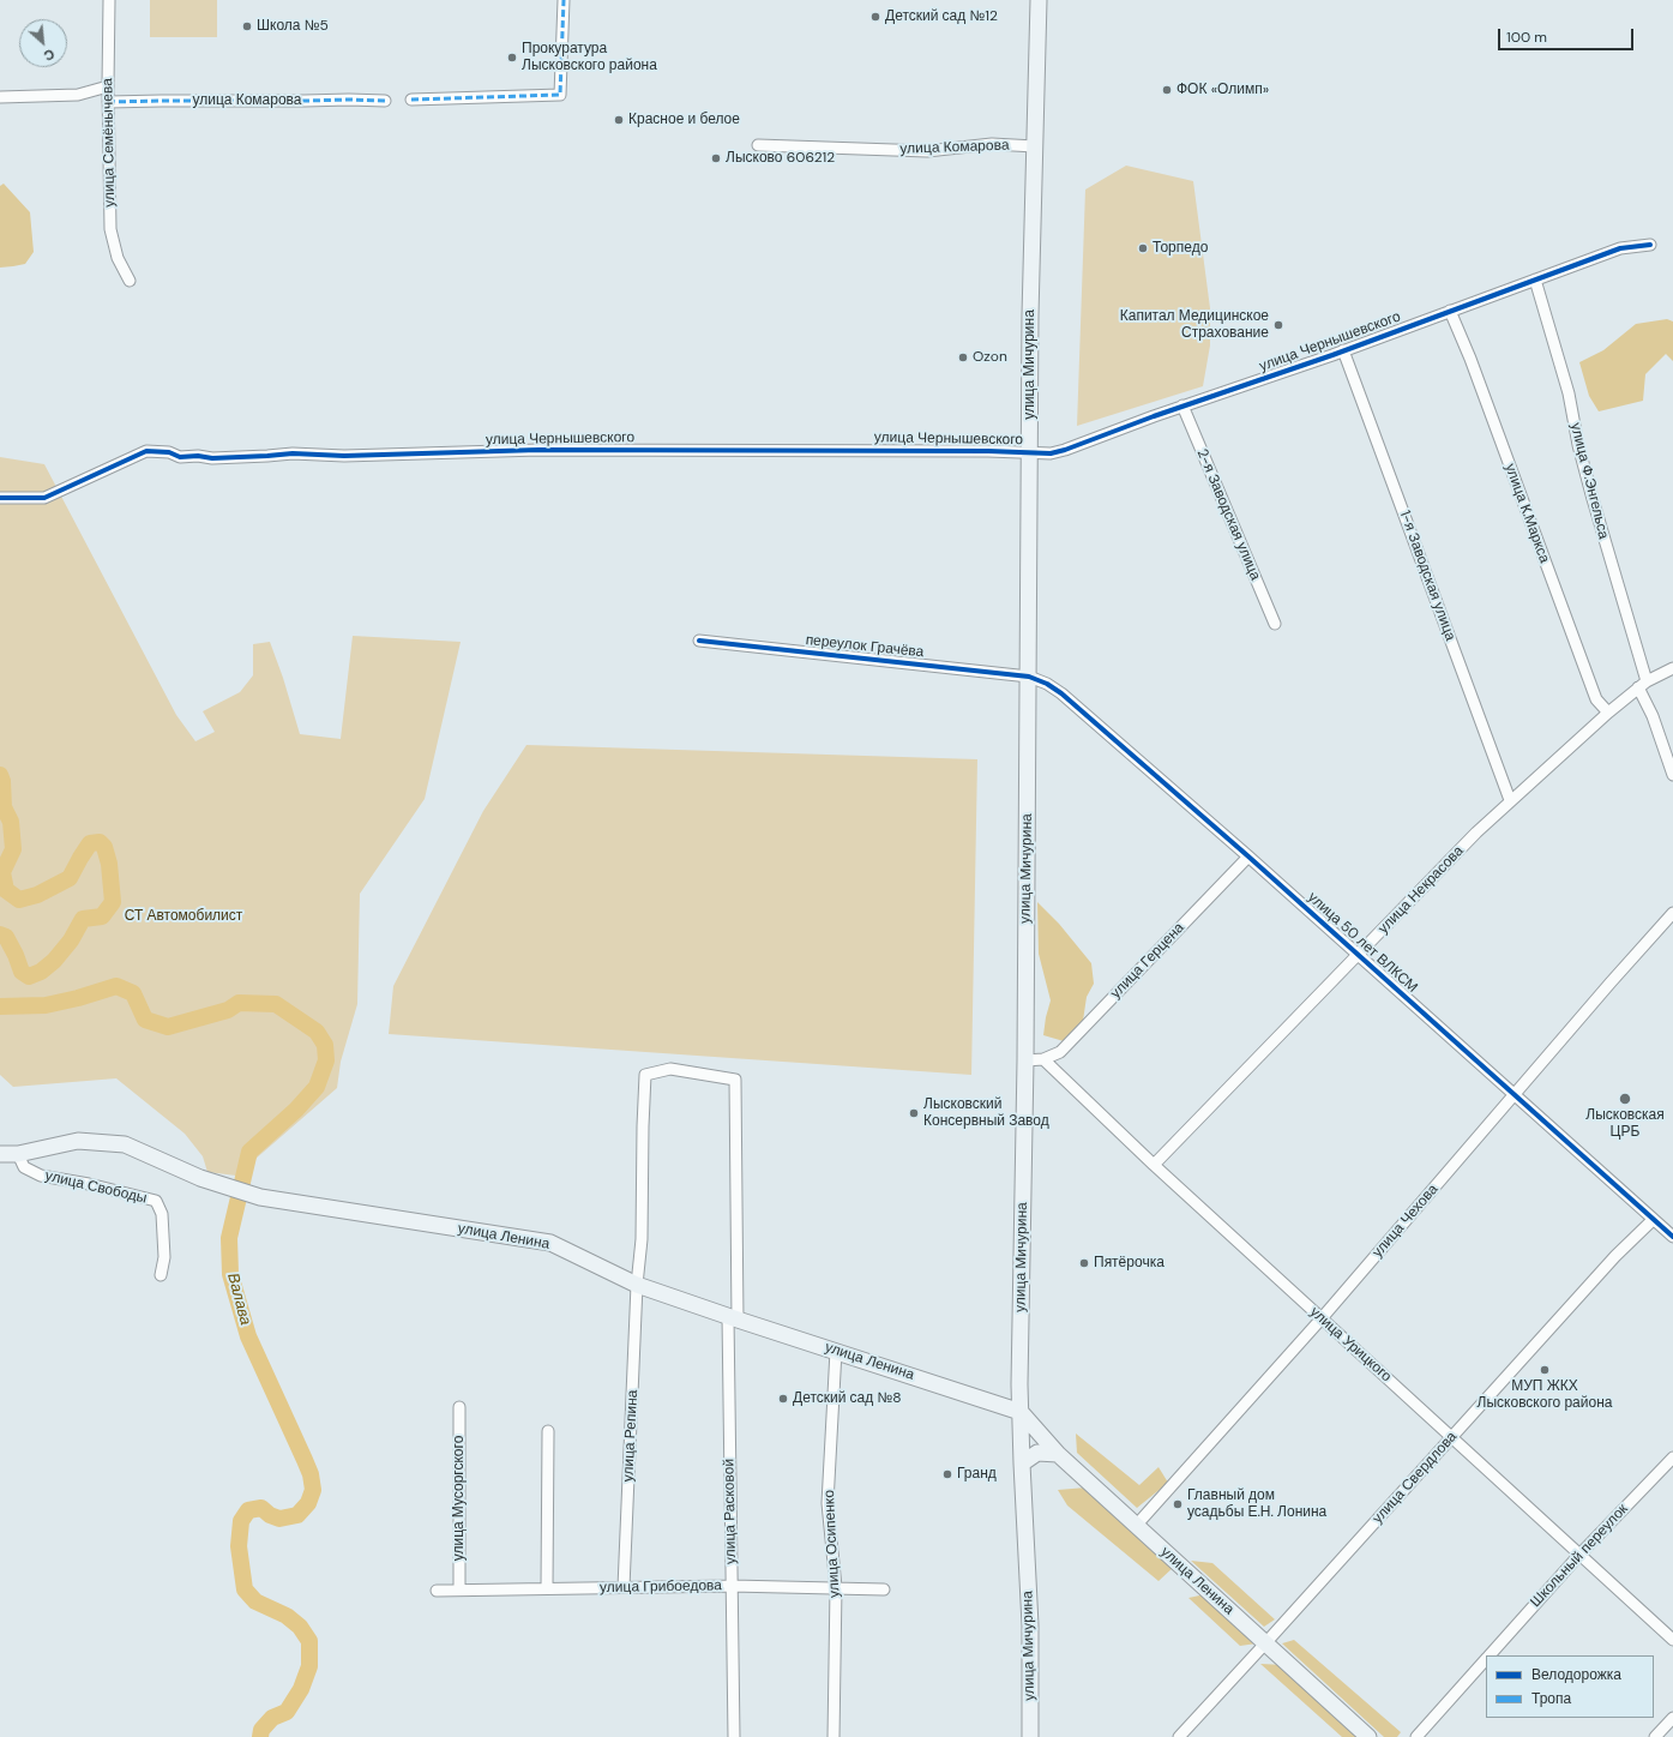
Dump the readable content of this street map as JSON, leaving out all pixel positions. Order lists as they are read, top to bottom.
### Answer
{
  "streets": {
    "main road": ["улица Мичурина", "улица Ленина"],
    "street": [
      "улица Комарова",
      "улица Семёнычева",
      "улица Чернышевского",
      "улица Ф.Энгельса",
      "улица К.Маркса",
      "2-я Заводская улица",
      "1-я Заводская улица",
      "переулок Грачёва",
      "улица Некрасова",
      "улица 50 лет ВЛКСМ",
      "улица Герцена",
      "улица Свободы",
      "улица Чехова",
      "улица Урицкого",
      "улица Репина",
      "улица Свердлова",
      "улица Мусоргского",
      "улица Расковой",
      "улица Осипенко",
      "Школьный переулок",
      "улица Грибоедова"
    ]
  },
  "crossings": [
    ["улица Комарова", "улица Семёнычева"],
    ["улица Комарова", "улица Мичурина"],
    ["улица Чернышевского", "улица Мичурина"],
    ["улица Чернышевского", "улица Ф.Энгельса"],
    ["улица Чернышевского", "улица К.Маркса"],
    ["улица Чернышевского", "2-я Заводская улица"],
    ["улица Чернышевского", "1-я Заводская улица"],
    ["улица Мичурина", "переулок Грачёва"],
    ["улица Мичурина", "улица 50 лет ВЛКСМ"],
    ["улица Мичурина", "улица Ленина"],
    ["улица Ф.Энгельса", "улица Некрасова"],
    ["улица К.Маркса", "улица Некрасова"],
    ["1-я Заводская улица", "улица Некрасова"],
    ["переулок Грачёва", "улица 50 лет ВЛКСМ"],
    ["улица Некрасова", "улица 50 лет ВЛКСМ"],
    ["улица Некрасова", "улица Урицкого"],
    ["улица 50 лет ВЛКСМ", "улица Герцена"],
    ["улица 50 лет ВЛКСМ", "улица Чехова"],
    ["улица 50 лет ВЛКСМ", "улица Свердлова"],
    ["улица Герцена", "улица Урицкого"],
    ["улица Свободы", "улица Ленина"],
    ["улица Чехова", "улица Ленина"],
    ["улица Чехова", "улица Урицкого"],
    ["улица Ленина", "улица Репина"],
    ["улица Ленина", "улица Свердлова"],
    ["улица Ленина", "улица Расковой"],
    ["улица Ленина", "улица Осипенко"],
    ["улица Урицкого", "улица Свердлова"],
    ["улица Урицкого", "Школьный переулок"],
    ["улица Репина", "улица Расковой"],
    ["улица Репина", "улица Грибоедова"],
    ["улица Мусоргского", "улица Грибоедова"],
    ["улица Расковой", "улица Грибоедова"],
    ["улица Осипенко", "улица Грибоедова"]
  ],
  "water": ["Валава"],
  "parks": ["СТ Автомобилист"],
  "places": [
    "Детский сад №12",
    "Школа №5",
    "Прокуратура Лысковского района",
    "ФОК «Олимп»",
    "Красное и белое",
    "Лысково 606212",
    "Торпедо",
    "Капитал Медицинское Страхование",
    "Ozon",
    "Лысковская ЦРБ",
    "Лысковский Консервный Завод",
    "Пятёрочка",
    "МУП ЖКХ Лысковского района",
    "Детский сад №8",
    "Гранд",
    "Главный дом усадьбы Е.Н. Лонина"
  ],
  "legend": ["Велодорожка", "Тропа"],
  "scale_bar": "100 m",
  "north": "bottom right"
}
